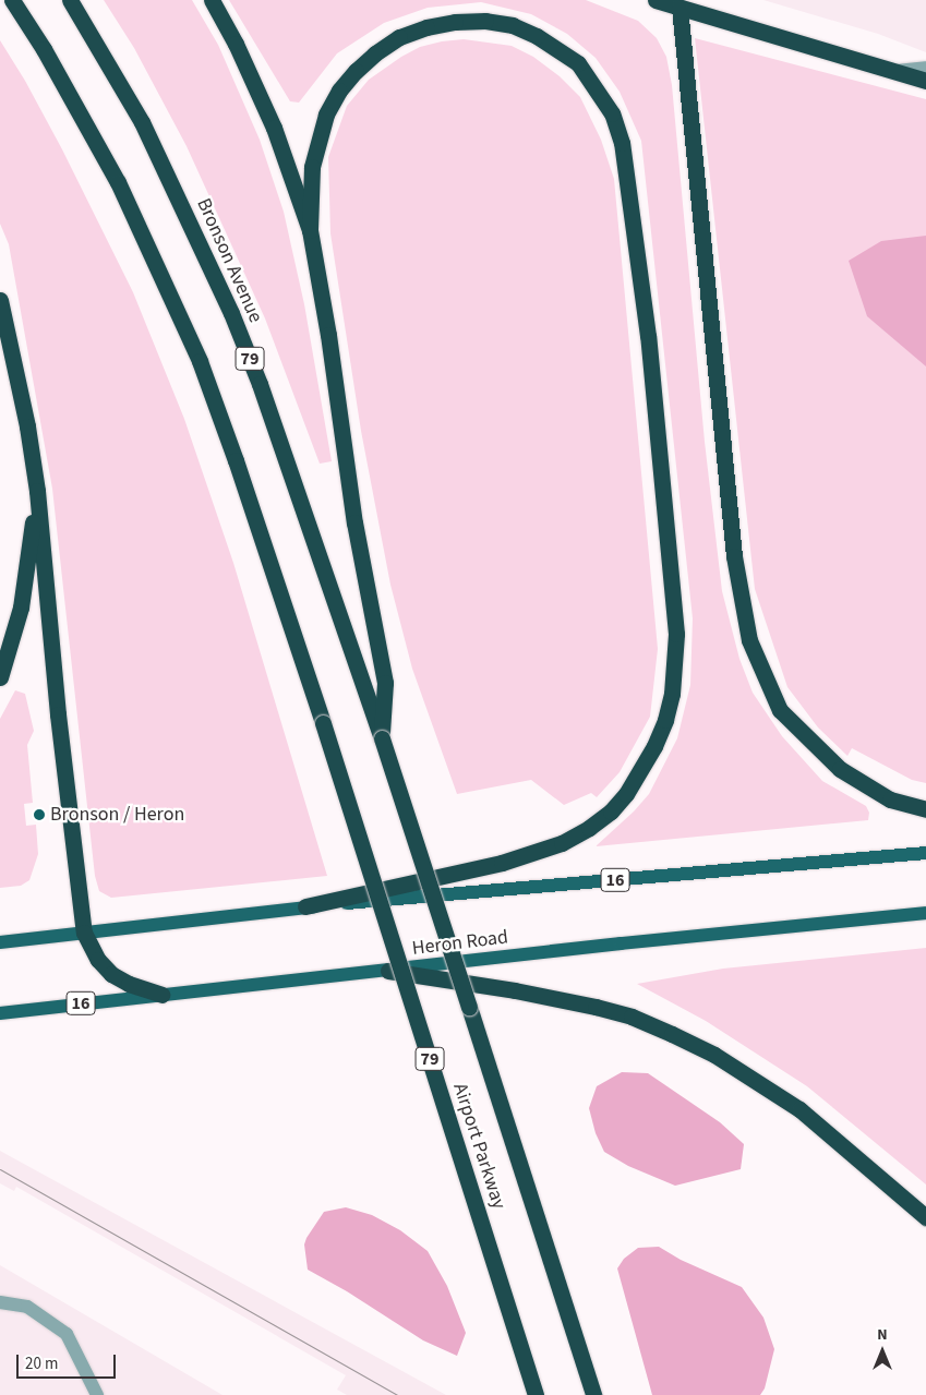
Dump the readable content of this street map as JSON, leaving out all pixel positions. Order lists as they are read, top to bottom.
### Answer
{
  "streets": {
    "highway": ["Bronson Avenue", "79", "Airport Parkway"],
    "main road": ["16", "Heron Road"]
  },
  "crossings": [
    ["Bronson Avenue", "Airport Parkway"]
  ],
  "places": ["Bronson / Heron"],
  "scale_bar": "20 m",
  "north": "top"
}
